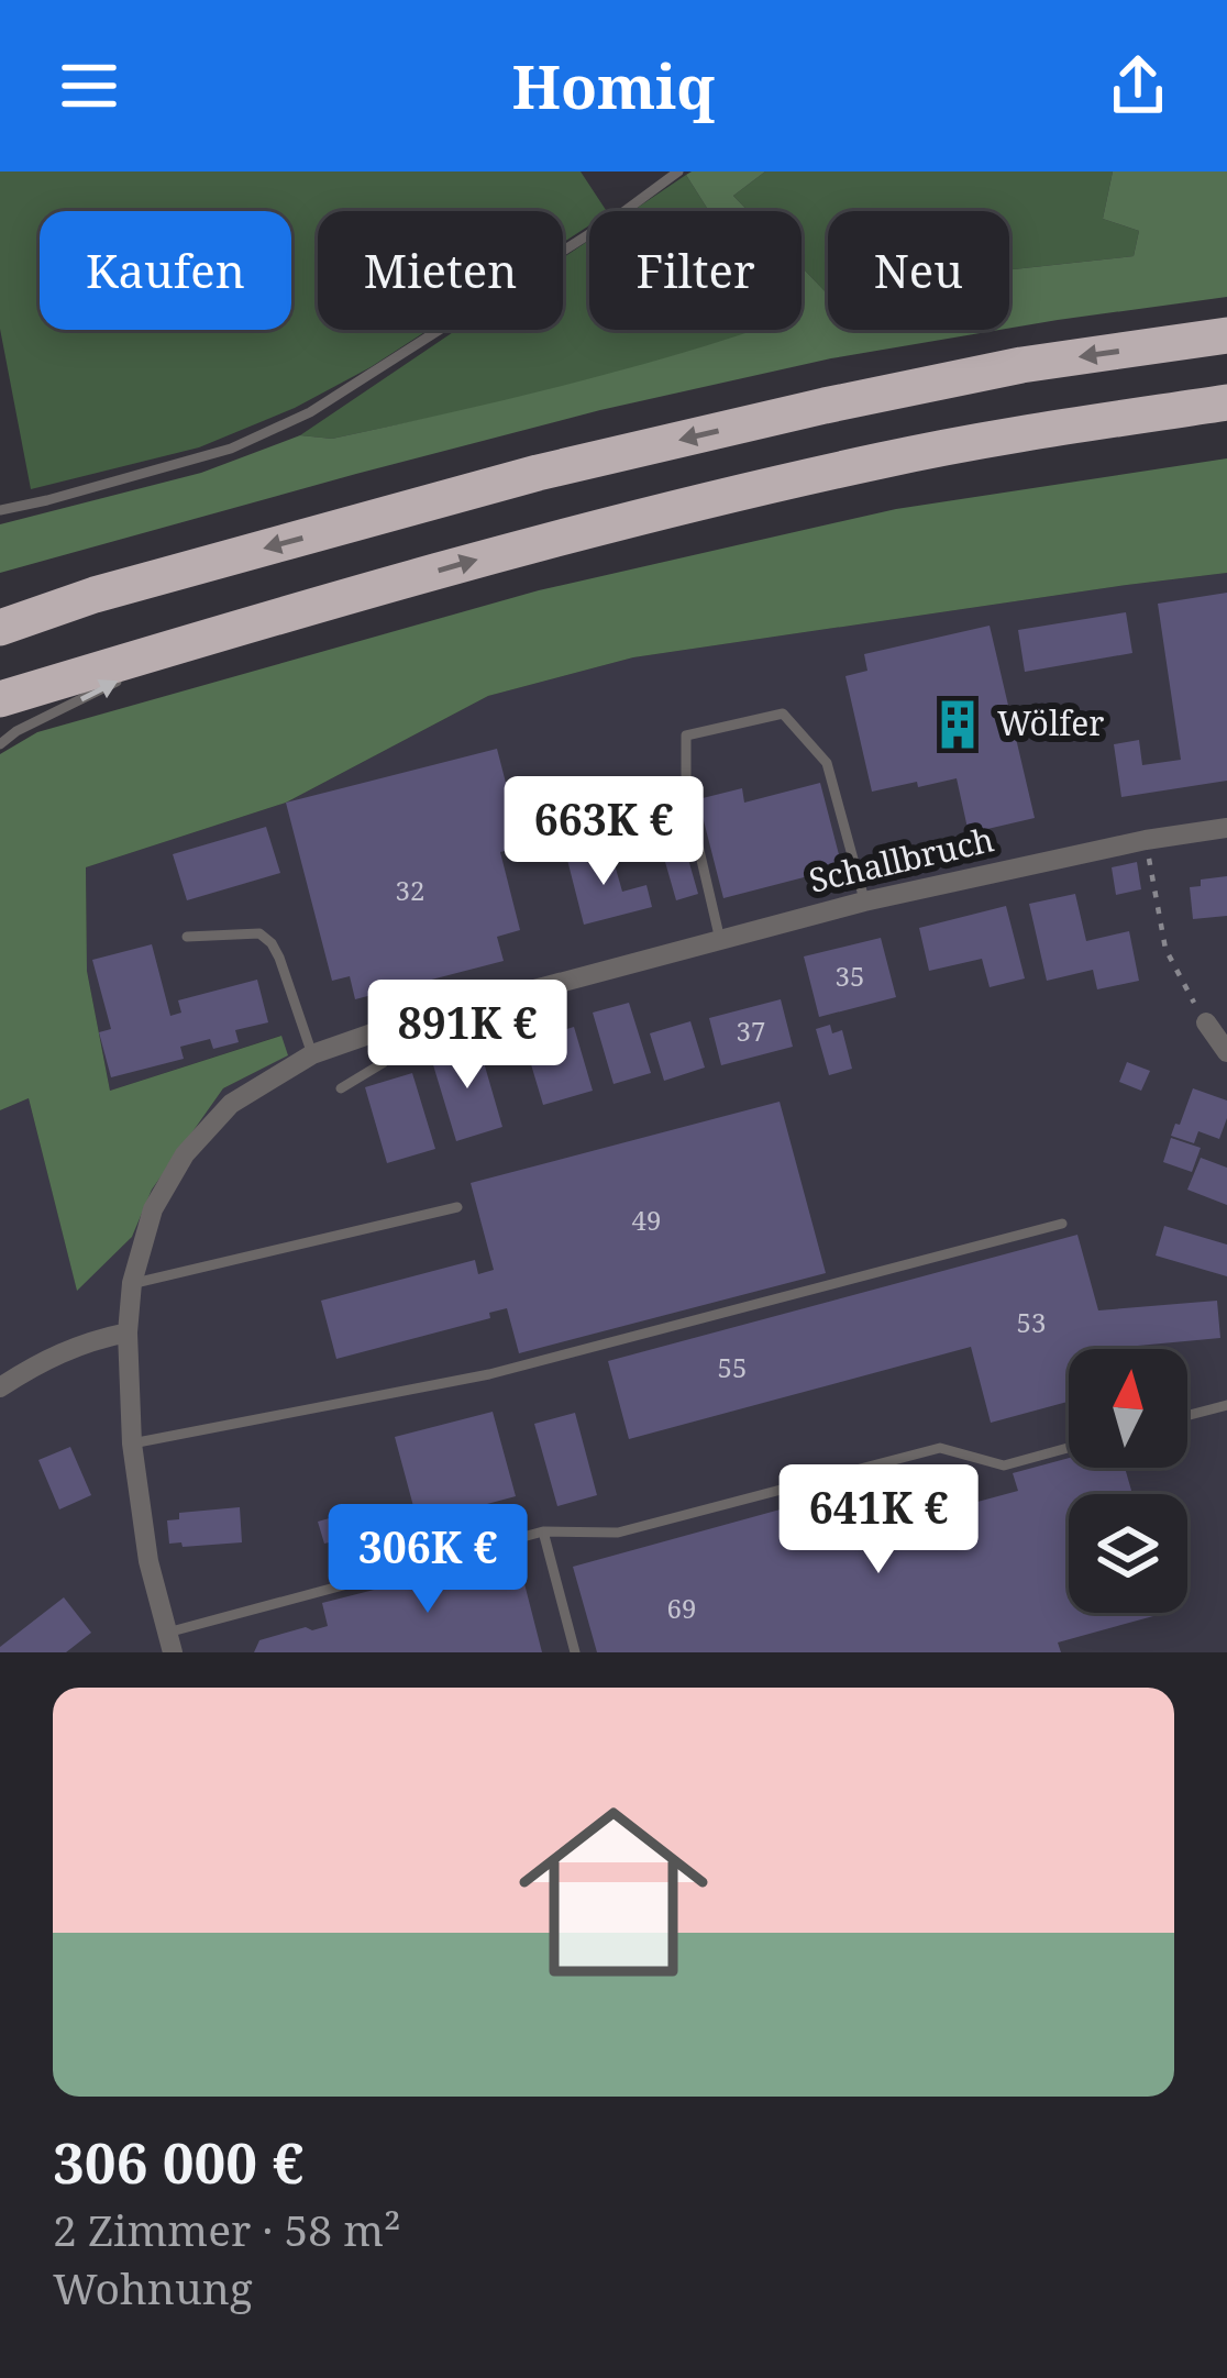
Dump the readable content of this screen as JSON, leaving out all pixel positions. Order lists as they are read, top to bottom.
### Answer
{
  "streets": {
    "street": ["Schallbruch"]
  },
  "places": {
    "building": ["Wölfer"]
  },
  "house_numbers": [
    "32",
    "35",
    "37",
    "49",
    "53",
    "55",
    "69"
  ],
  "north": "top",
  "page": {
    "header": "Homiq",
    "chip": [
      "Kaufen",
      "Mieten",
      "Filter",
      "Neu"
    ],
    "price": [
      "663K €",
      "891K €",
      "641K €",
      "306K €"
    ],
    "list": [
      {
        "name": "306 000 €",
        "note": "2 Zimmer · 58 m² · Wohnung"
      }
    ]
  }
}
